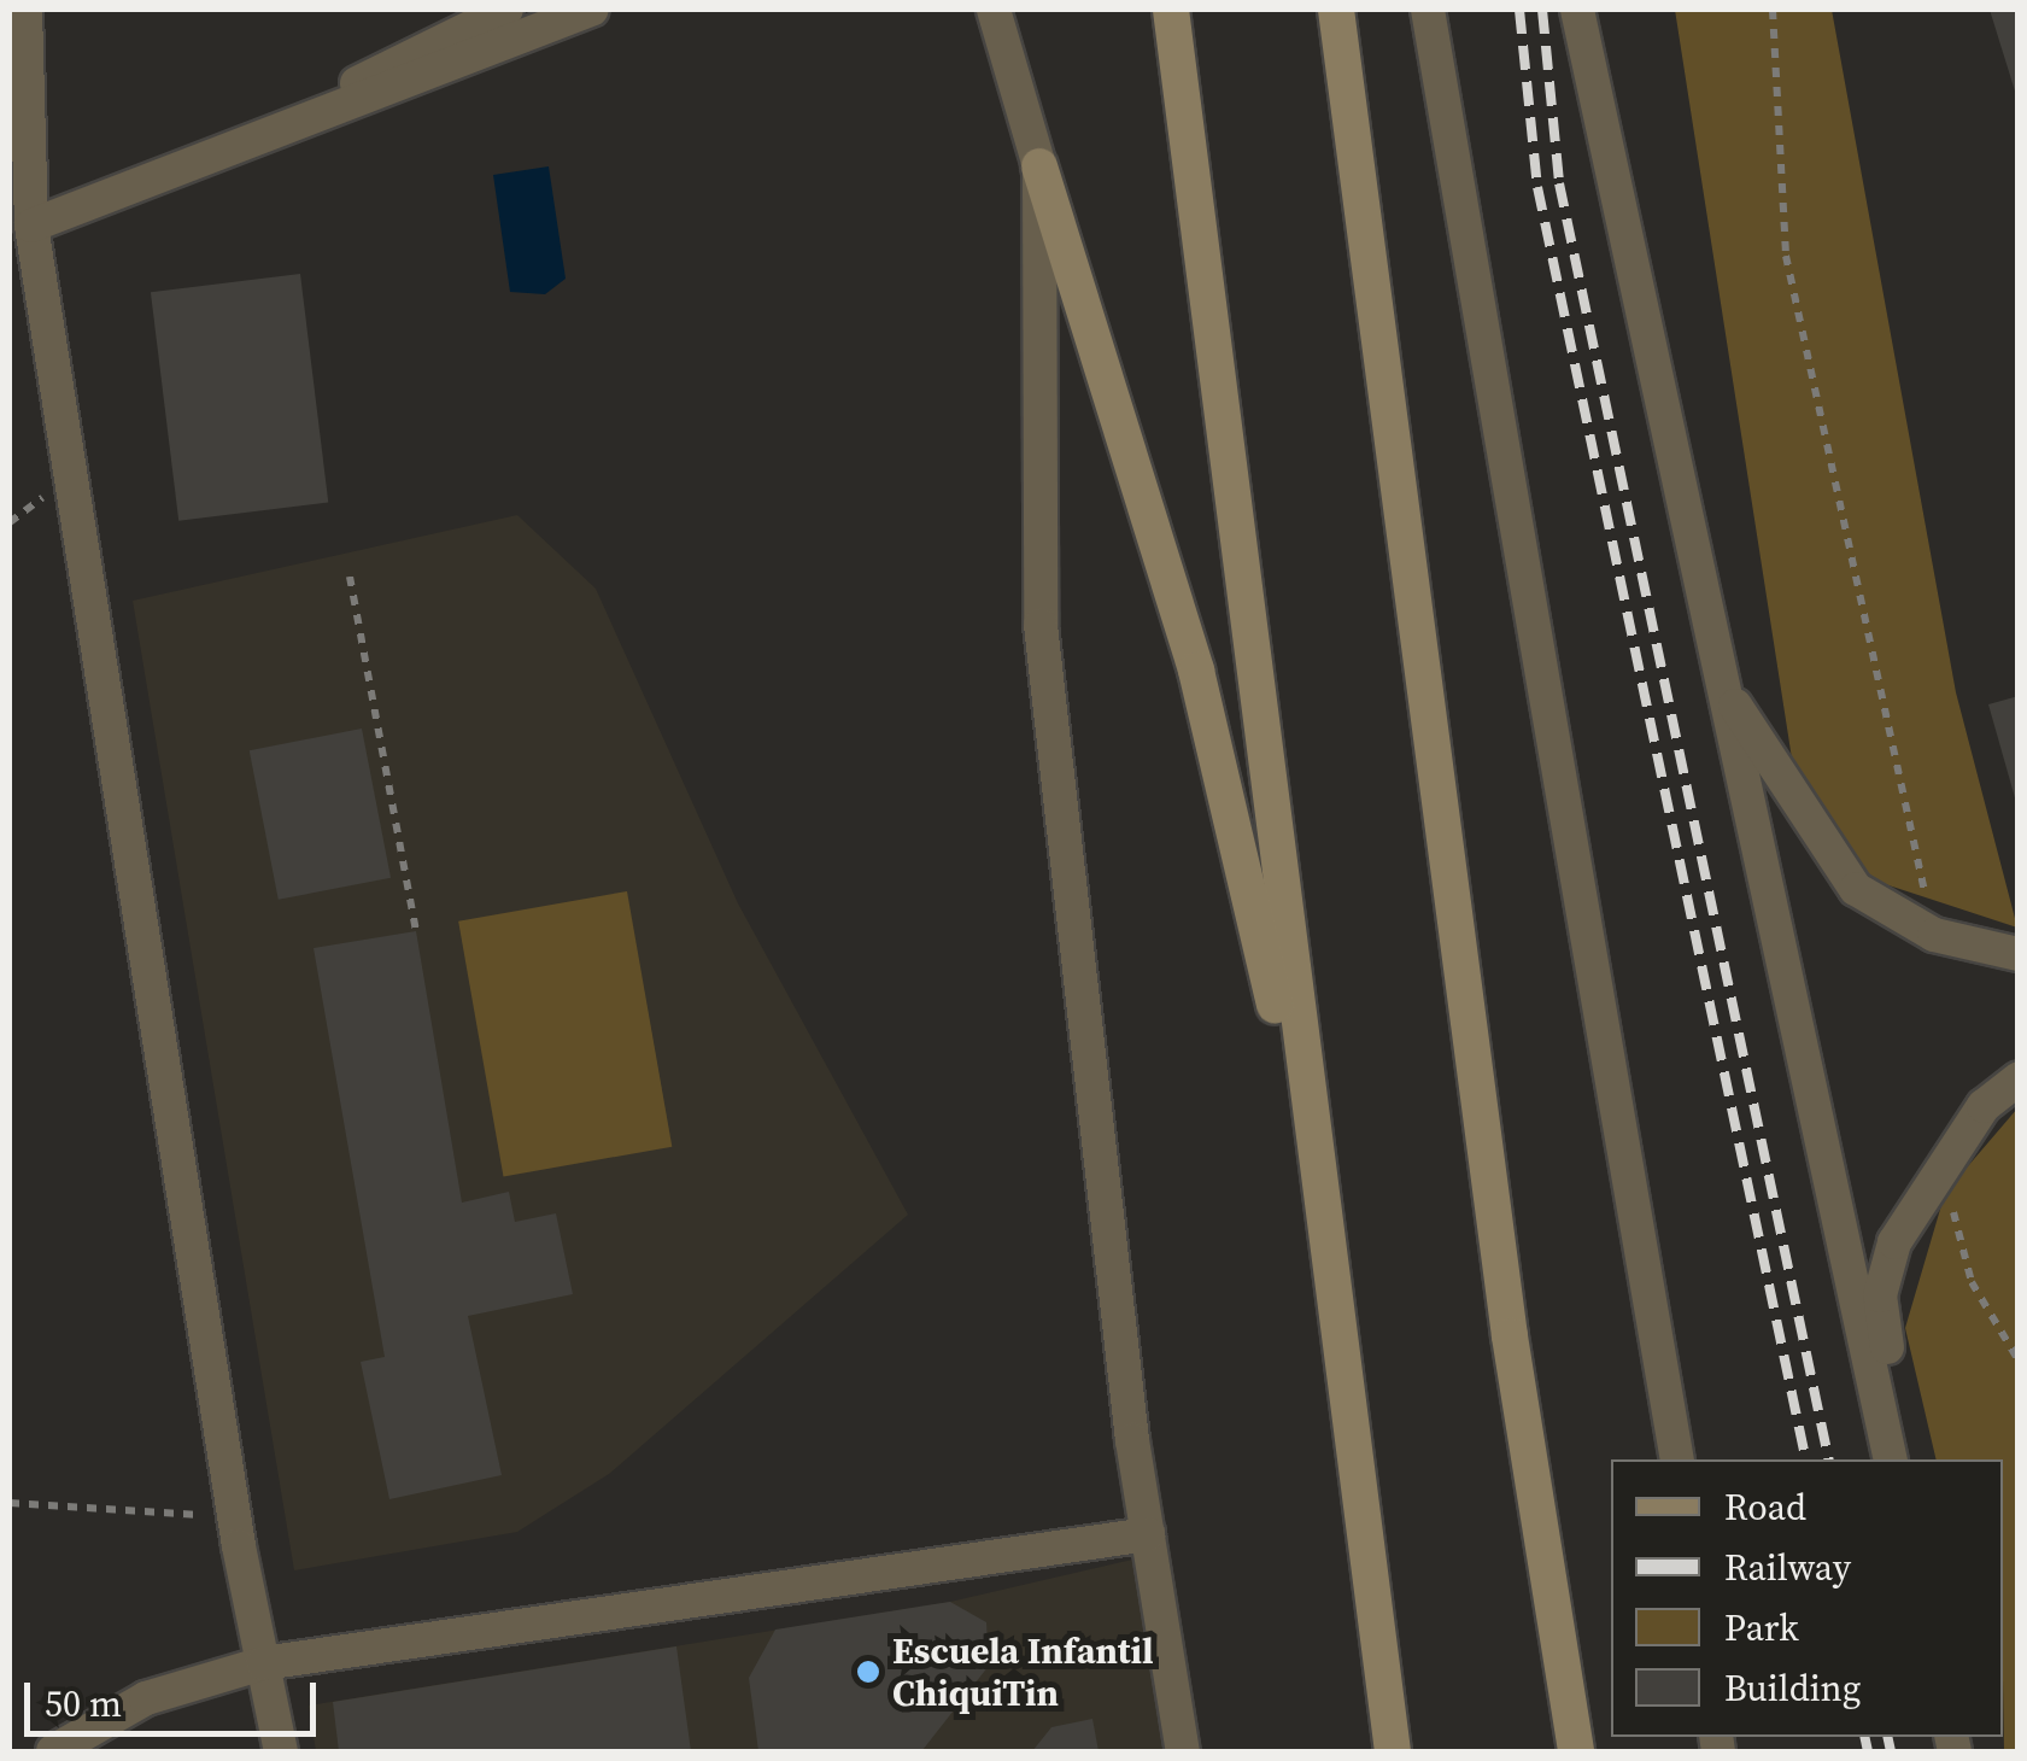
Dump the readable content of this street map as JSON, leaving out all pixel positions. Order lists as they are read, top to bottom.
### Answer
{
  "places": ["Escuela Infantil ChiquiTin"],
  "legend": [
    "Road",
    "Railway",
    "Park",
    "Building"
  ],
  "scale_bar": "50 m"
}
